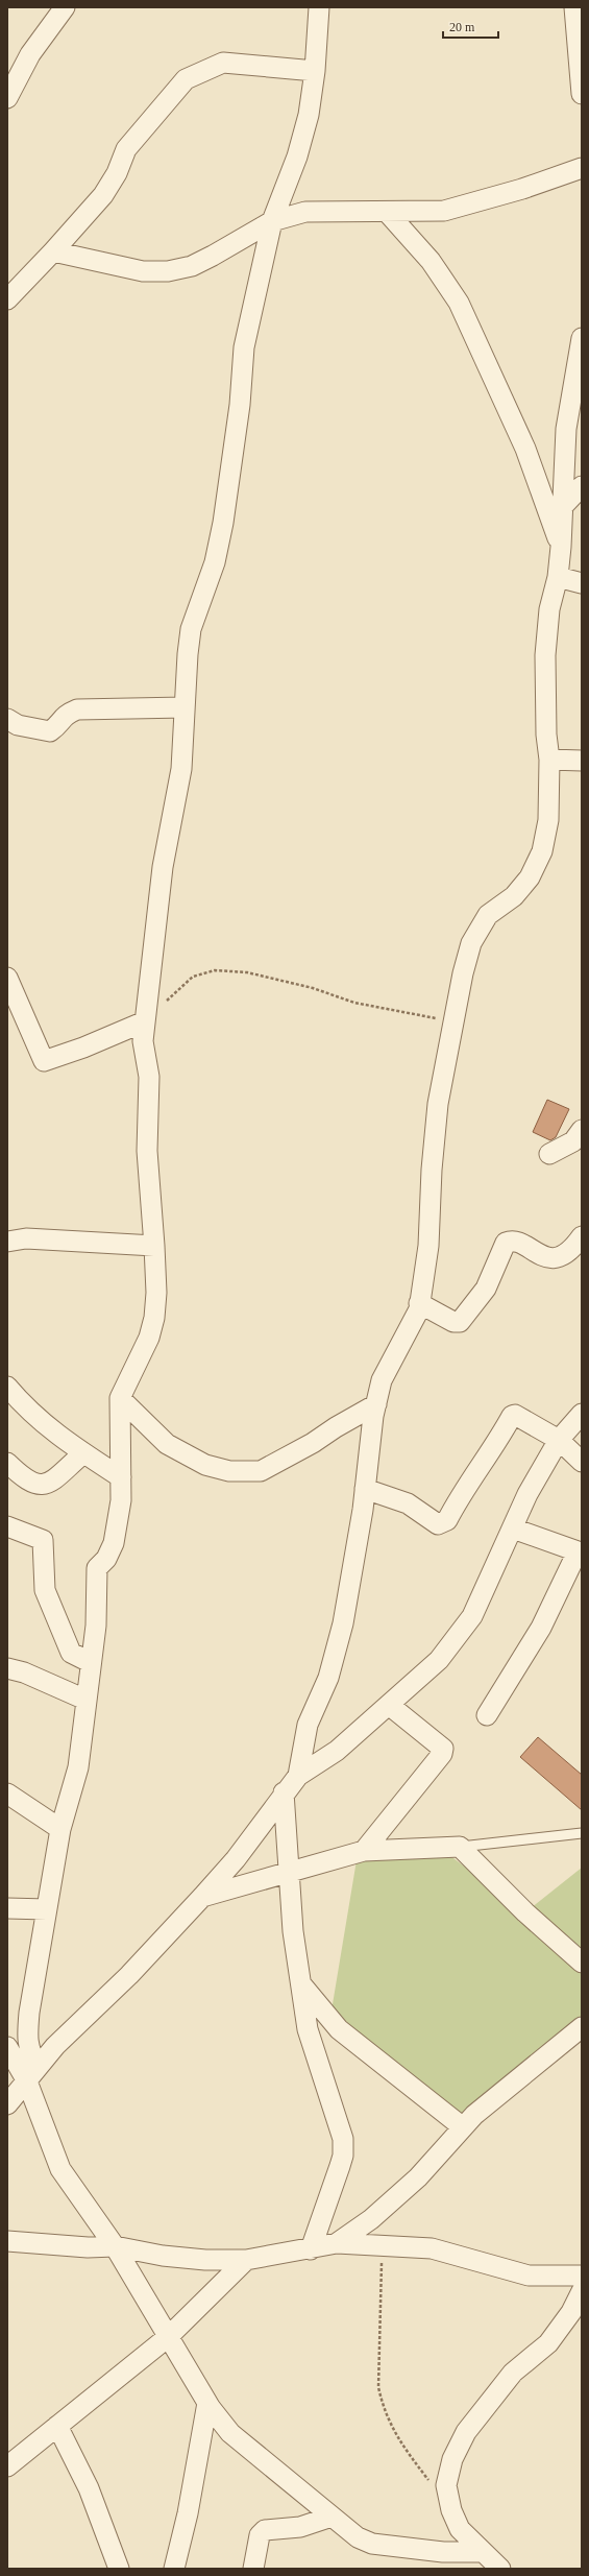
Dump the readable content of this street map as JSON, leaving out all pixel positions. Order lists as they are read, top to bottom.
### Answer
{
  "scale_bar": "20 m"
}
